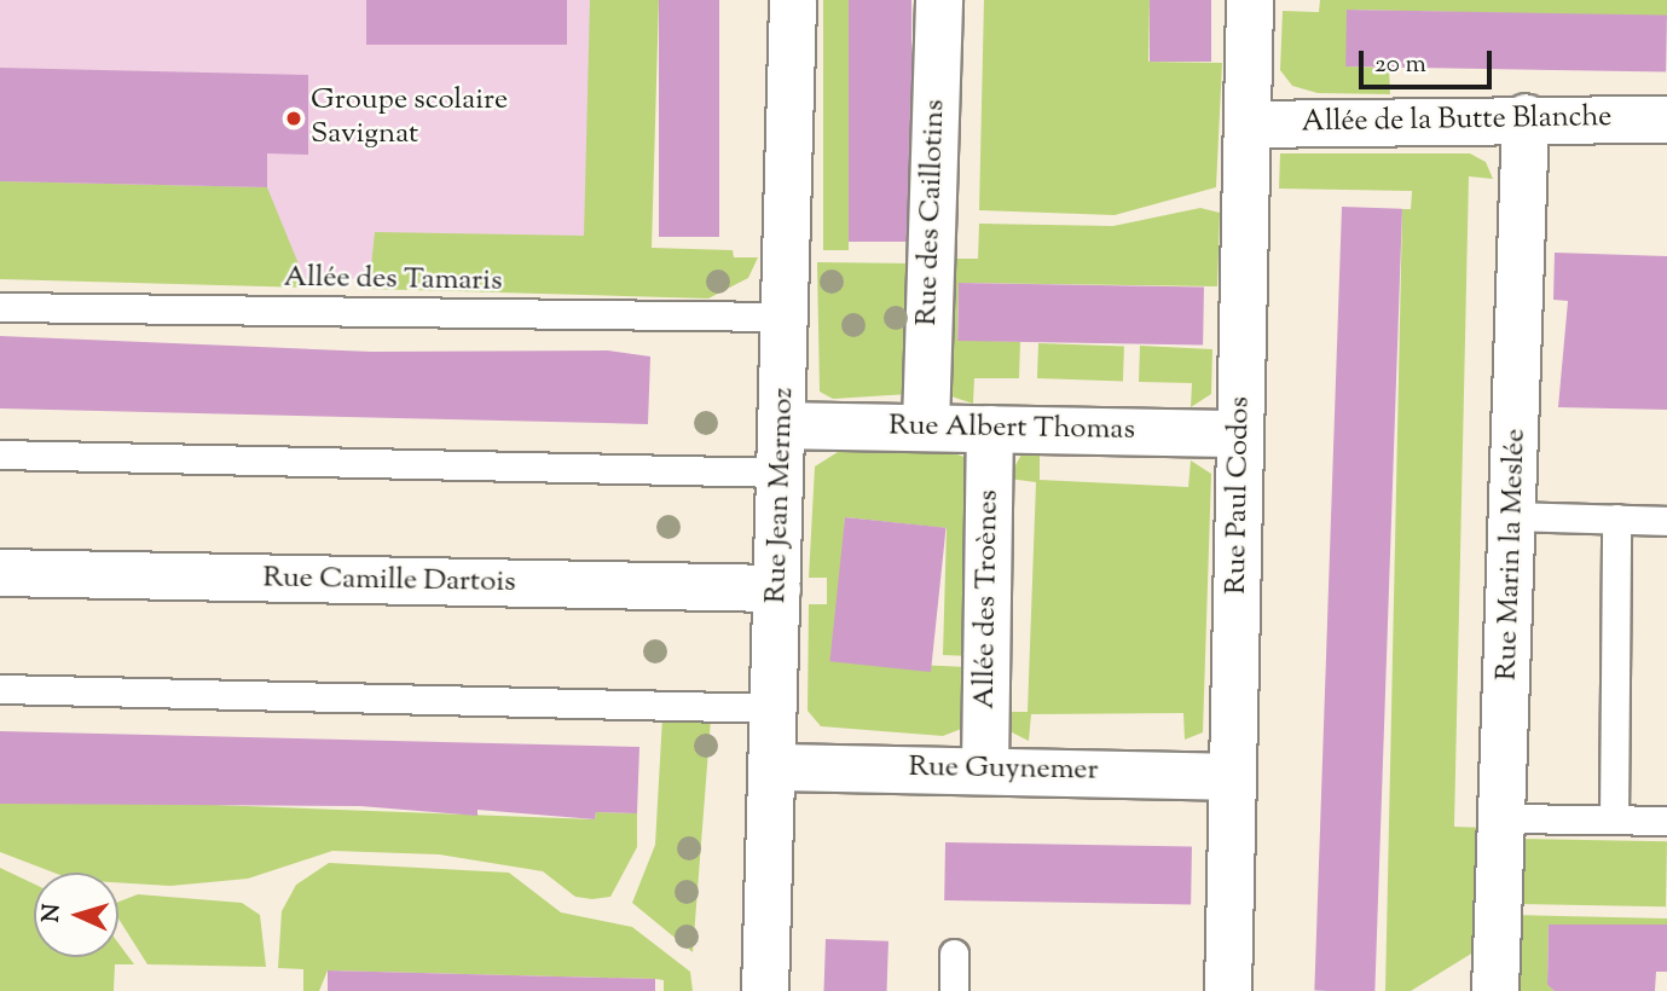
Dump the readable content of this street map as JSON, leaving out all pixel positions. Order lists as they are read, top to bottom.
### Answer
{
  "streets": {
    "street": [
      "Allée de la Butte Blanche",
      "Rue des Caillotins",
      "Rue Albert Thomas",
      "Rue Jean Mermoz",
      "Rue Paul Codos",
      "Rue Marin la Meslée",
      "Rue Camille Dartois",
      "Allée des Troènes",
      "Rue Guynemer"
    ],
    "lane": ["Allée des Tamaris"]
  },
  "crossings": [
    ["Allée de la Butte Blanche", "Rue Paul Codos"],
    ["Allée de la Butte Blanche", "Rue Marin la Meslée"],
    ["Rue des Caillotins", "Rue Albert Thomas"],
    ["Allée des Tamaris", "Rue Jean Mermoz"],
    ["Rue Albert Thomas", "Rue Jean Mermoz"],
    ["Rue Albert Thomas", "Rue Paul Codos"],
    ["Rue Albert Thomas", "Allée des Troènes"],
    ["Rue Jean Mermoz", "Rue Camille Dartois"],
    ["Rue Jean Mermoz", "Rue Guynemer"],
    ["Rue Paul Codos", "Rue Guynemer"],
    ["Allée des Troènes", "Rue Guynemer"]
  ],
  "places": ["Groupe scolaire Savignat"],
  "scale_bar": "20 m",
  "north": "left"
}
